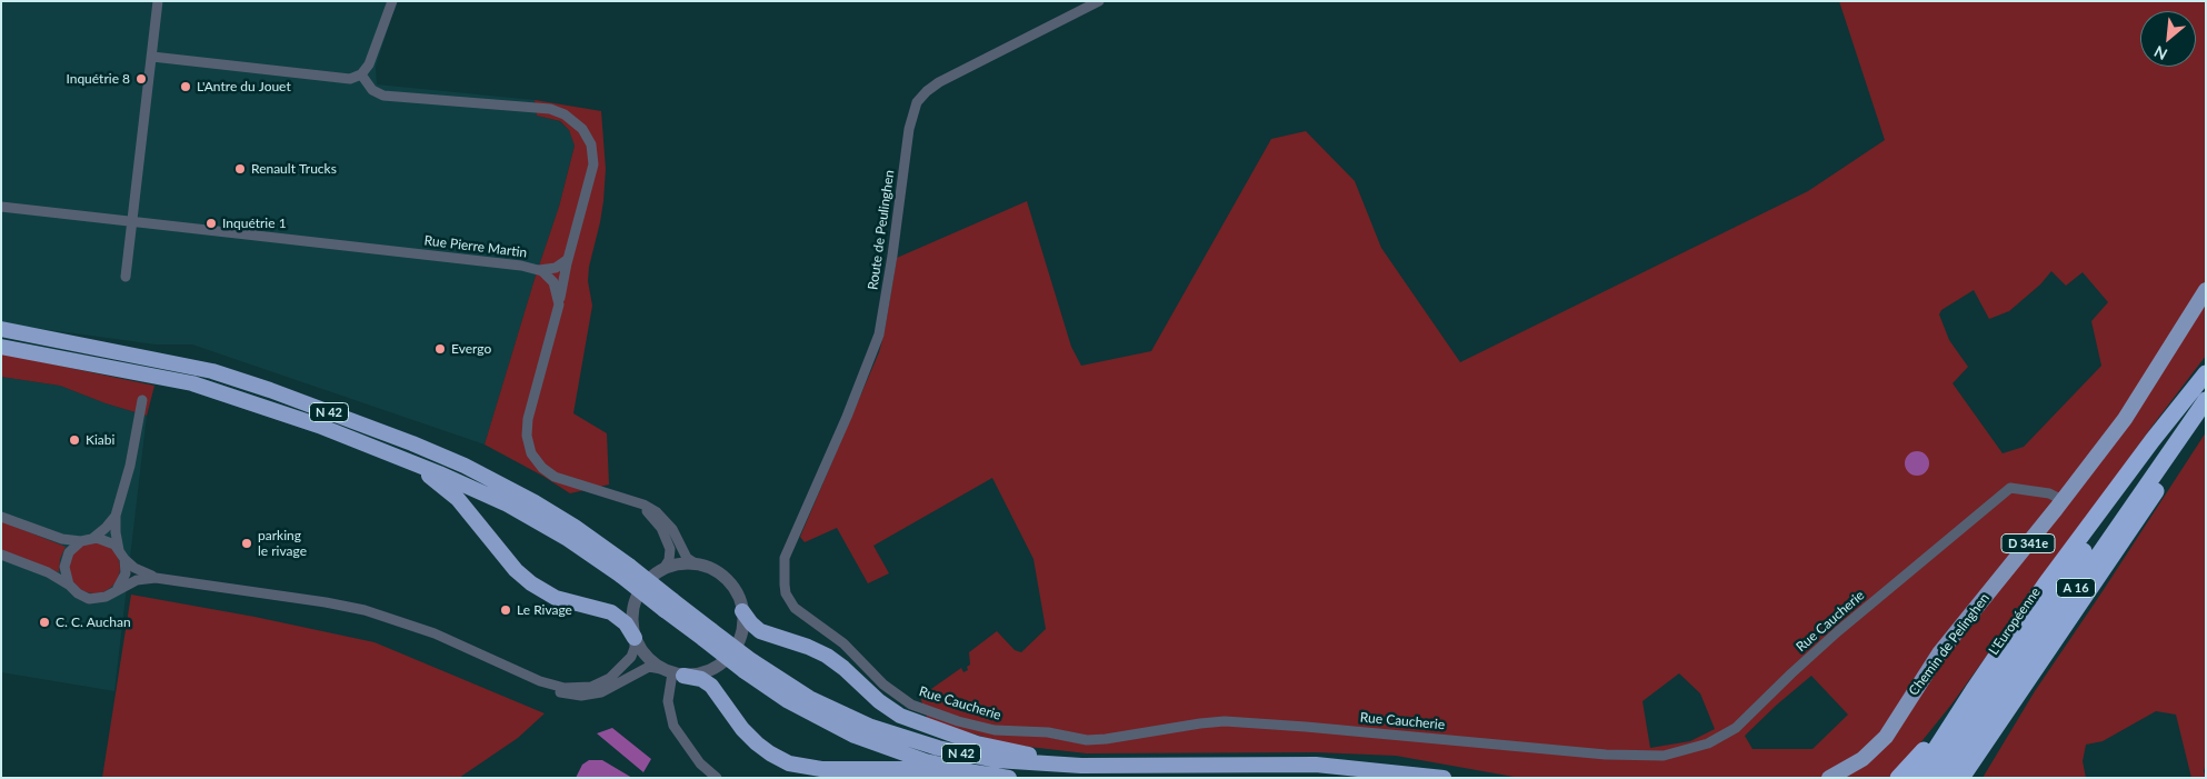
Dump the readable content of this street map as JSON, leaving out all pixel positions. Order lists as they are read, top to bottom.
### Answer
{
  "streets": {
    "highway": ["N 42", "A 16", "L'Européenne"],
    "main road": ["D 341e", "Chemin de Pelinghen"],
    "street": ["Route de Peulinghen", "Rue Pierre Martin", "Rue Caucherie"]
  },
  "crossings": [
    ["Route de Peulinghen", "Rue Caucherie"],
    ["Rue Caucherie", "Chemin de Pelinghen"]
  ],
  "places": [
    "Inquétrie 8",
    "L'Antre du Jouet",
    "Renault Trucks",
    "Inquétrie 1",
    "Evergo",
    "Kiabi",
    "parking le rivage",
    "Le Rivage",
    "C. C. Auchan"
  ],
  "north": "bottom left"
}
